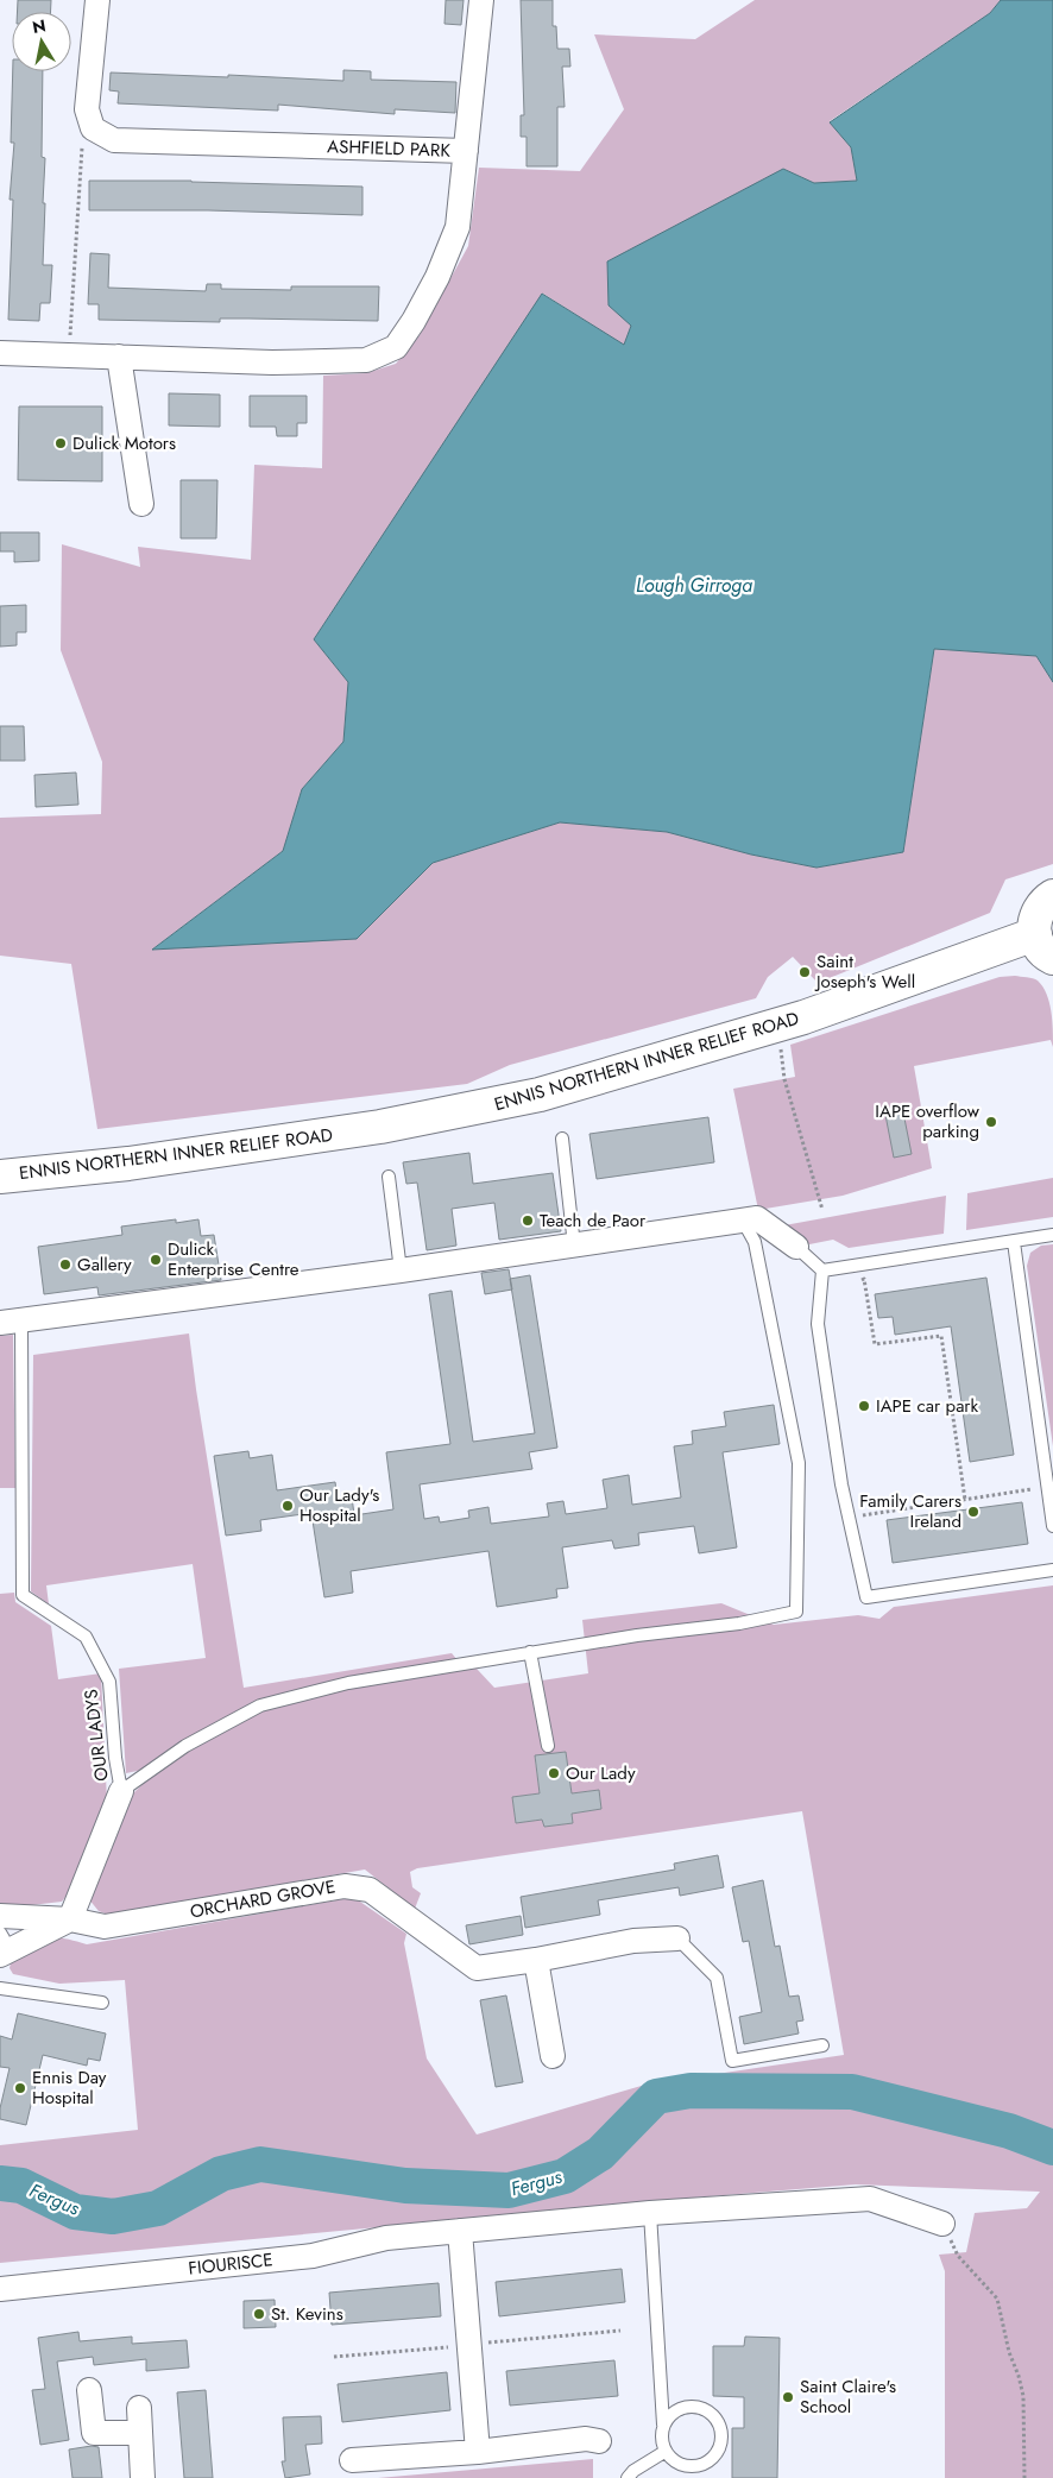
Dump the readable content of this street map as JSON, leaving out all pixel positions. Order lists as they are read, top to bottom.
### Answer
{
  "streets": {
    "street": [
      "ASHFIELD PARK",
      "ENNIS NORTHERN INNER RELIEF ROAD",
      "ORCHARD GROVE",
      "FIOURISCE"
    ],
    "lane": ["OUR LADYS"]
  },
  "water": ["Lough Girroga", "Fergus"],
  "places": [
    "Dulick Motors",
    "Saint Joseph's Well",
    "IAPE overflow parking",
    "Teach de Paor",
    "Dulick Enterprise Centre",
    "Gallery",
    "IAPE car park",
    "Our Lady's Hospital",
    "Family Carers Ireland",
    "Our Lady",
    "Ennis Day Hospital",
    "St. Kevins",
    "Saint Claire's School"
  ],
  "north": "top"
}
